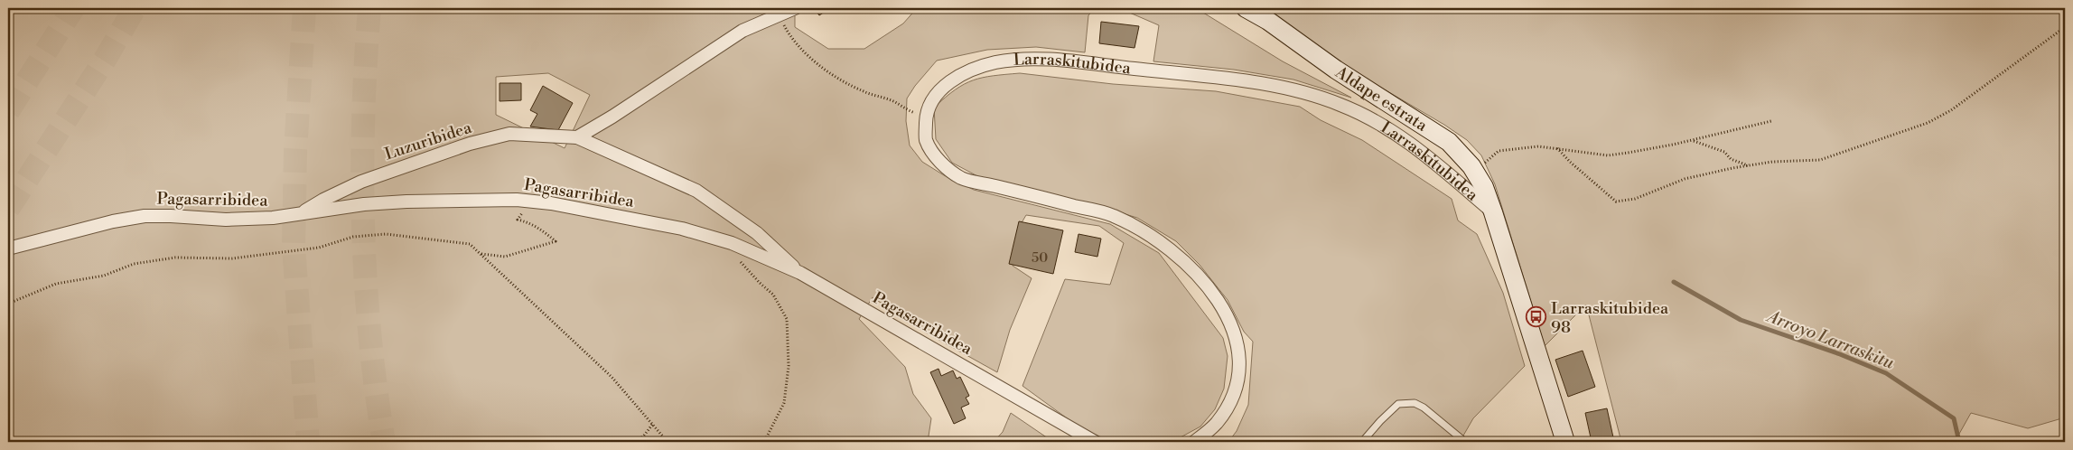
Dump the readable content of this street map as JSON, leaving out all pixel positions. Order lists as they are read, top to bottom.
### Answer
{
  "streets": {
    "street": [
      "Larraskitubidea",
      "Aldape estrata",
      "Luzuribidea",
      "Pagasarribidea"
    ]
  },
  "crossings": [
    ["Larraskitubidea", "Aldape estrata"],
    ["Luzuribidea", "Pagasarribidea"]
  ],
  "water": ["Arroyo Larraskitu"],
  "places": {
    "bus stop": ["Larraskitubidea 98"]
  },
  "house_numbers": ["50"]
}
